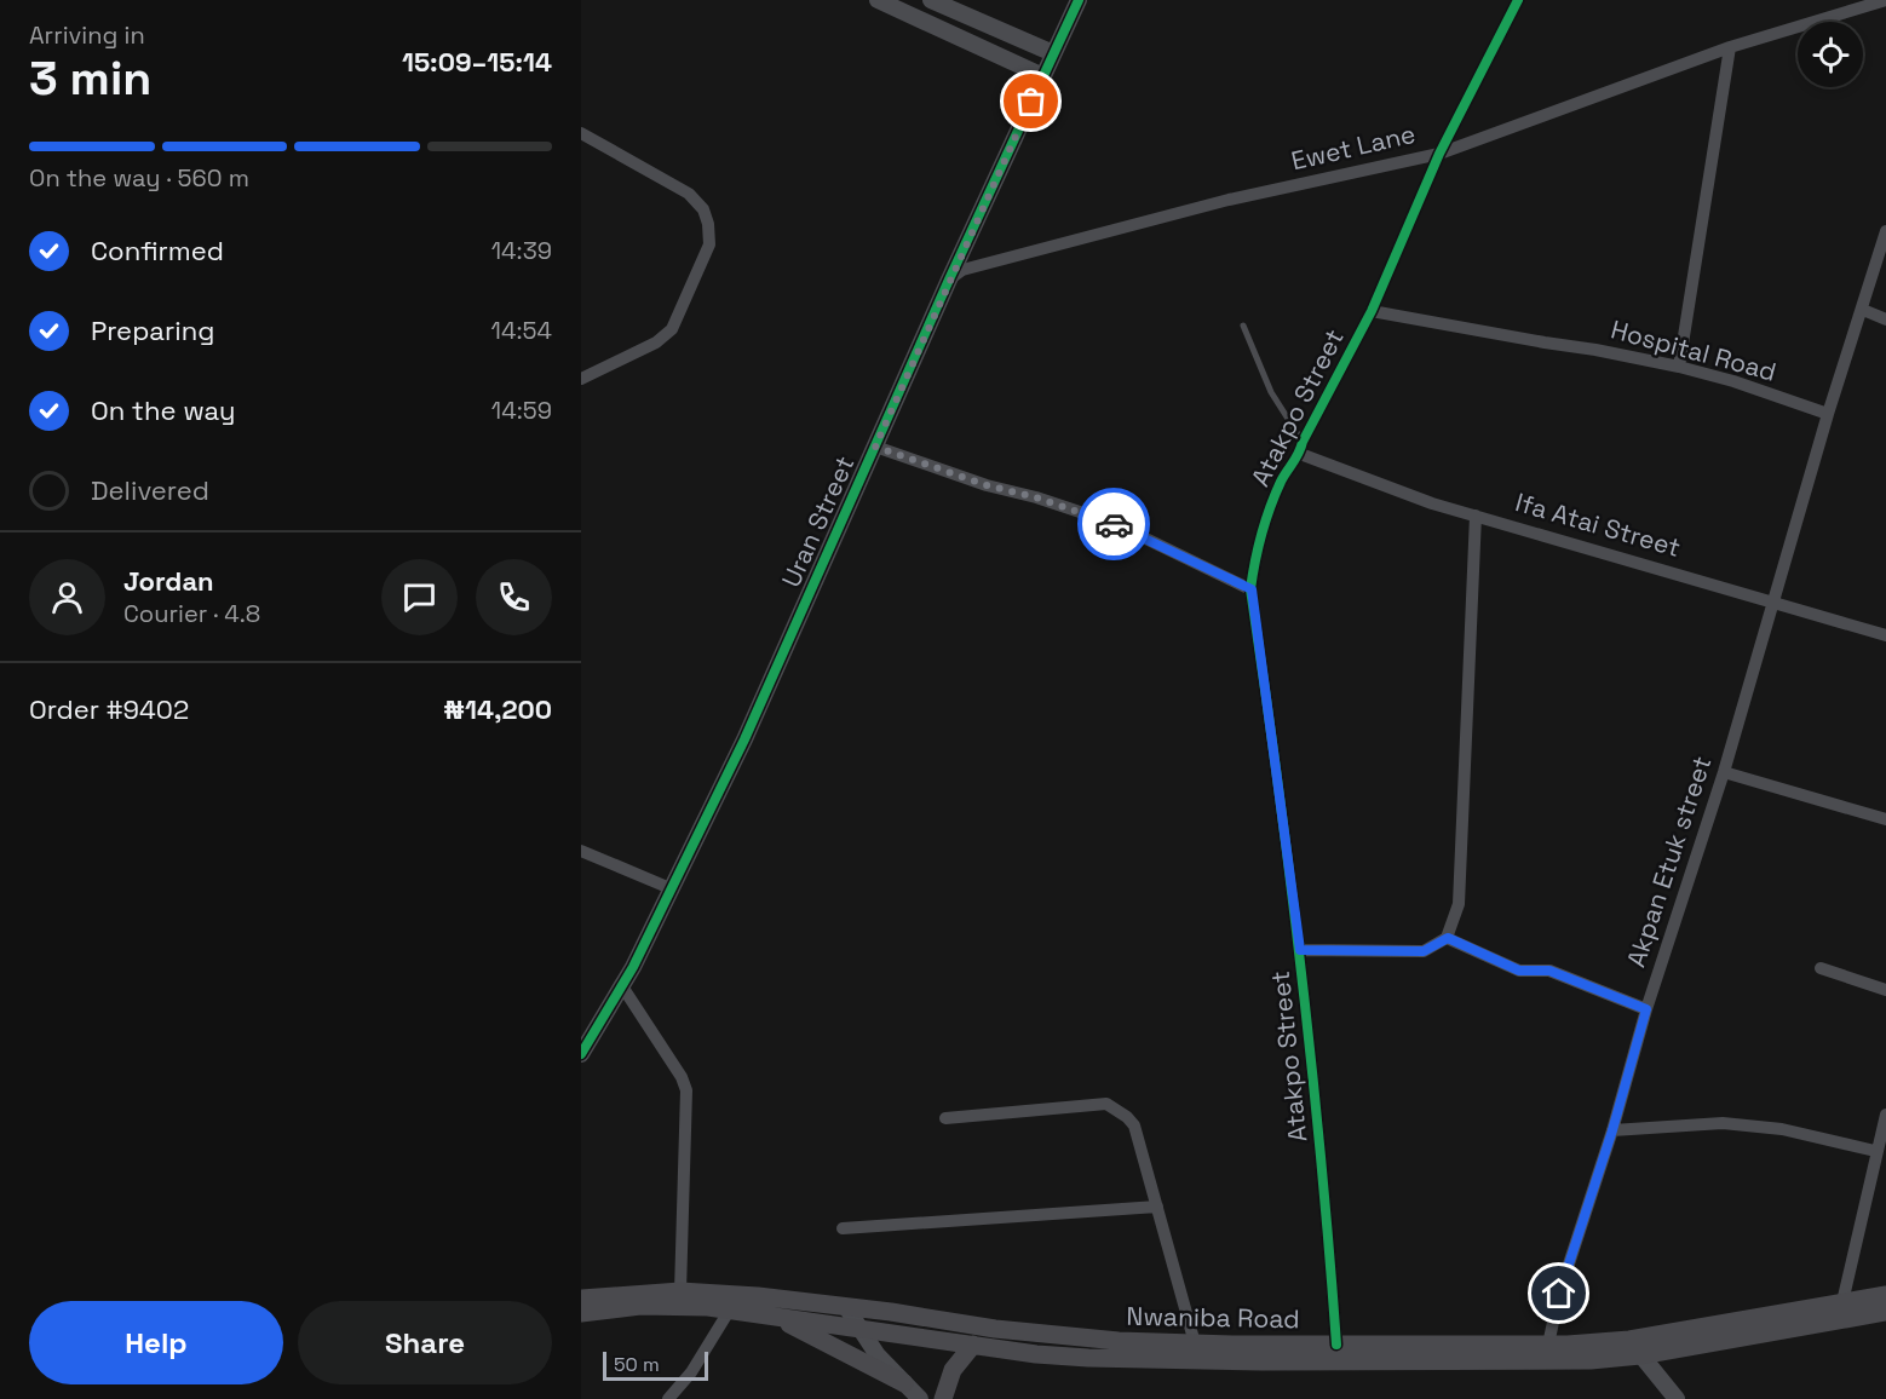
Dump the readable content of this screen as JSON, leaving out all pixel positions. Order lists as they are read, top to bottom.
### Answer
{
  "streets": {
    "main road": ["Nwaniba Road"],
    "street": [
      "Ewet Lane",
      "Hospital Road",
      "Atakpo Street",
      "Uran Street",
      "Ifa Atai Street",
      "Akpan Etuk street"
    ]
  },
  "crossings": [
    ["Ewet Lane", "Atakpo Street"],
    ["Ewet Lane", "Uran Street"],
    ["Hospital Road", "Atakpo Street"],
    ["Hospital Road", "Akpan Etuk street"],
    ["Atakpo Street", "Ifa Atai Street"],
    ["Atakpo Street", "Nwaniba Road"],
    ["Ifa Atai Street", "Akpan Etuk street"],
    ["Akpan Etuk street", "Nwaniba Road"]
  ],
  "scale_bar": "50 m",
  "page": {
    "heading": ["3 min", "Arriving in", "15:09–15:14"],
    "panel": [
      "Jordan",
      "Courier · 4.8",
      "Order #9402",
      "₦14,200"
    ],
    "bar": "On the way · 560 m",
    "list": [
      ["Confirmed", "14:39"],
      ["Preparing", "14:54"],
      ["On the way", "14:59"],
      "Delivered"
    ],
    "buttons": ["Help", "Share"],
    "scale": "50 m"
  }
}
